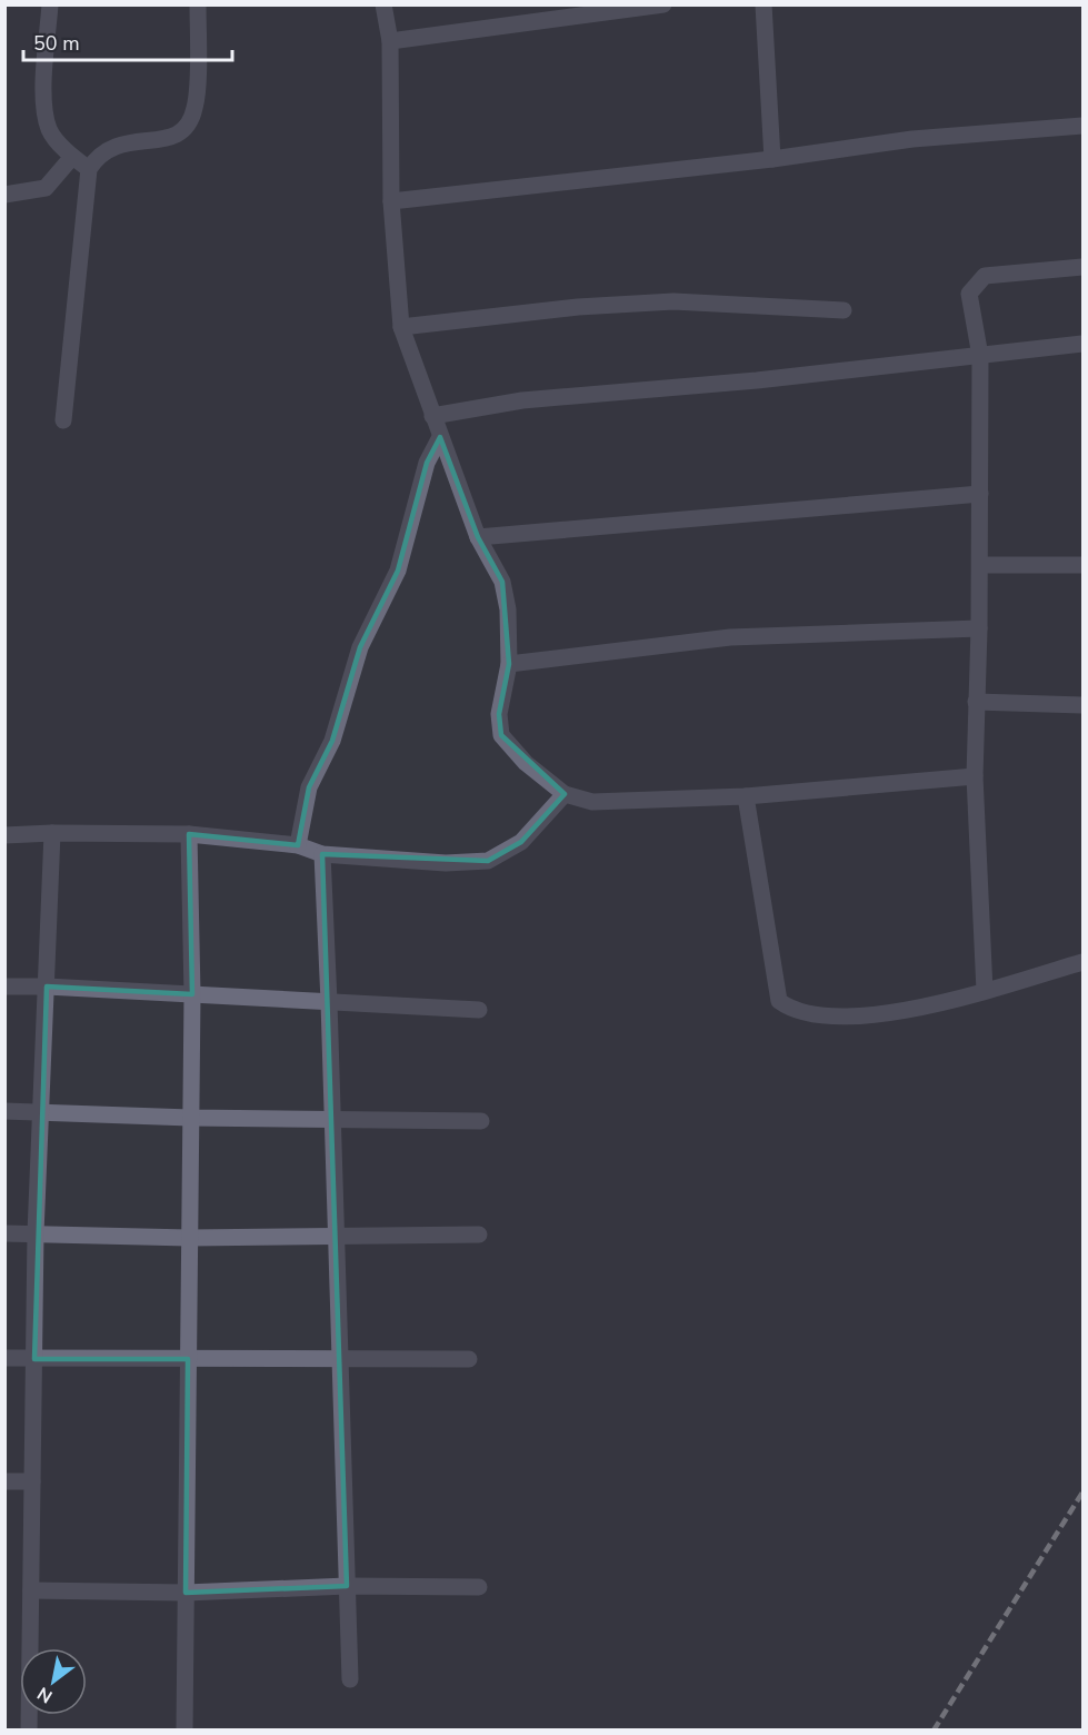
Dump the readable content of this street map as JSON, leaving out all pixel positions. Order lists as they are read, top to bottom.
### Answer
{
  "scale_bar": "50 m",
  "north": "bottom left"
}
